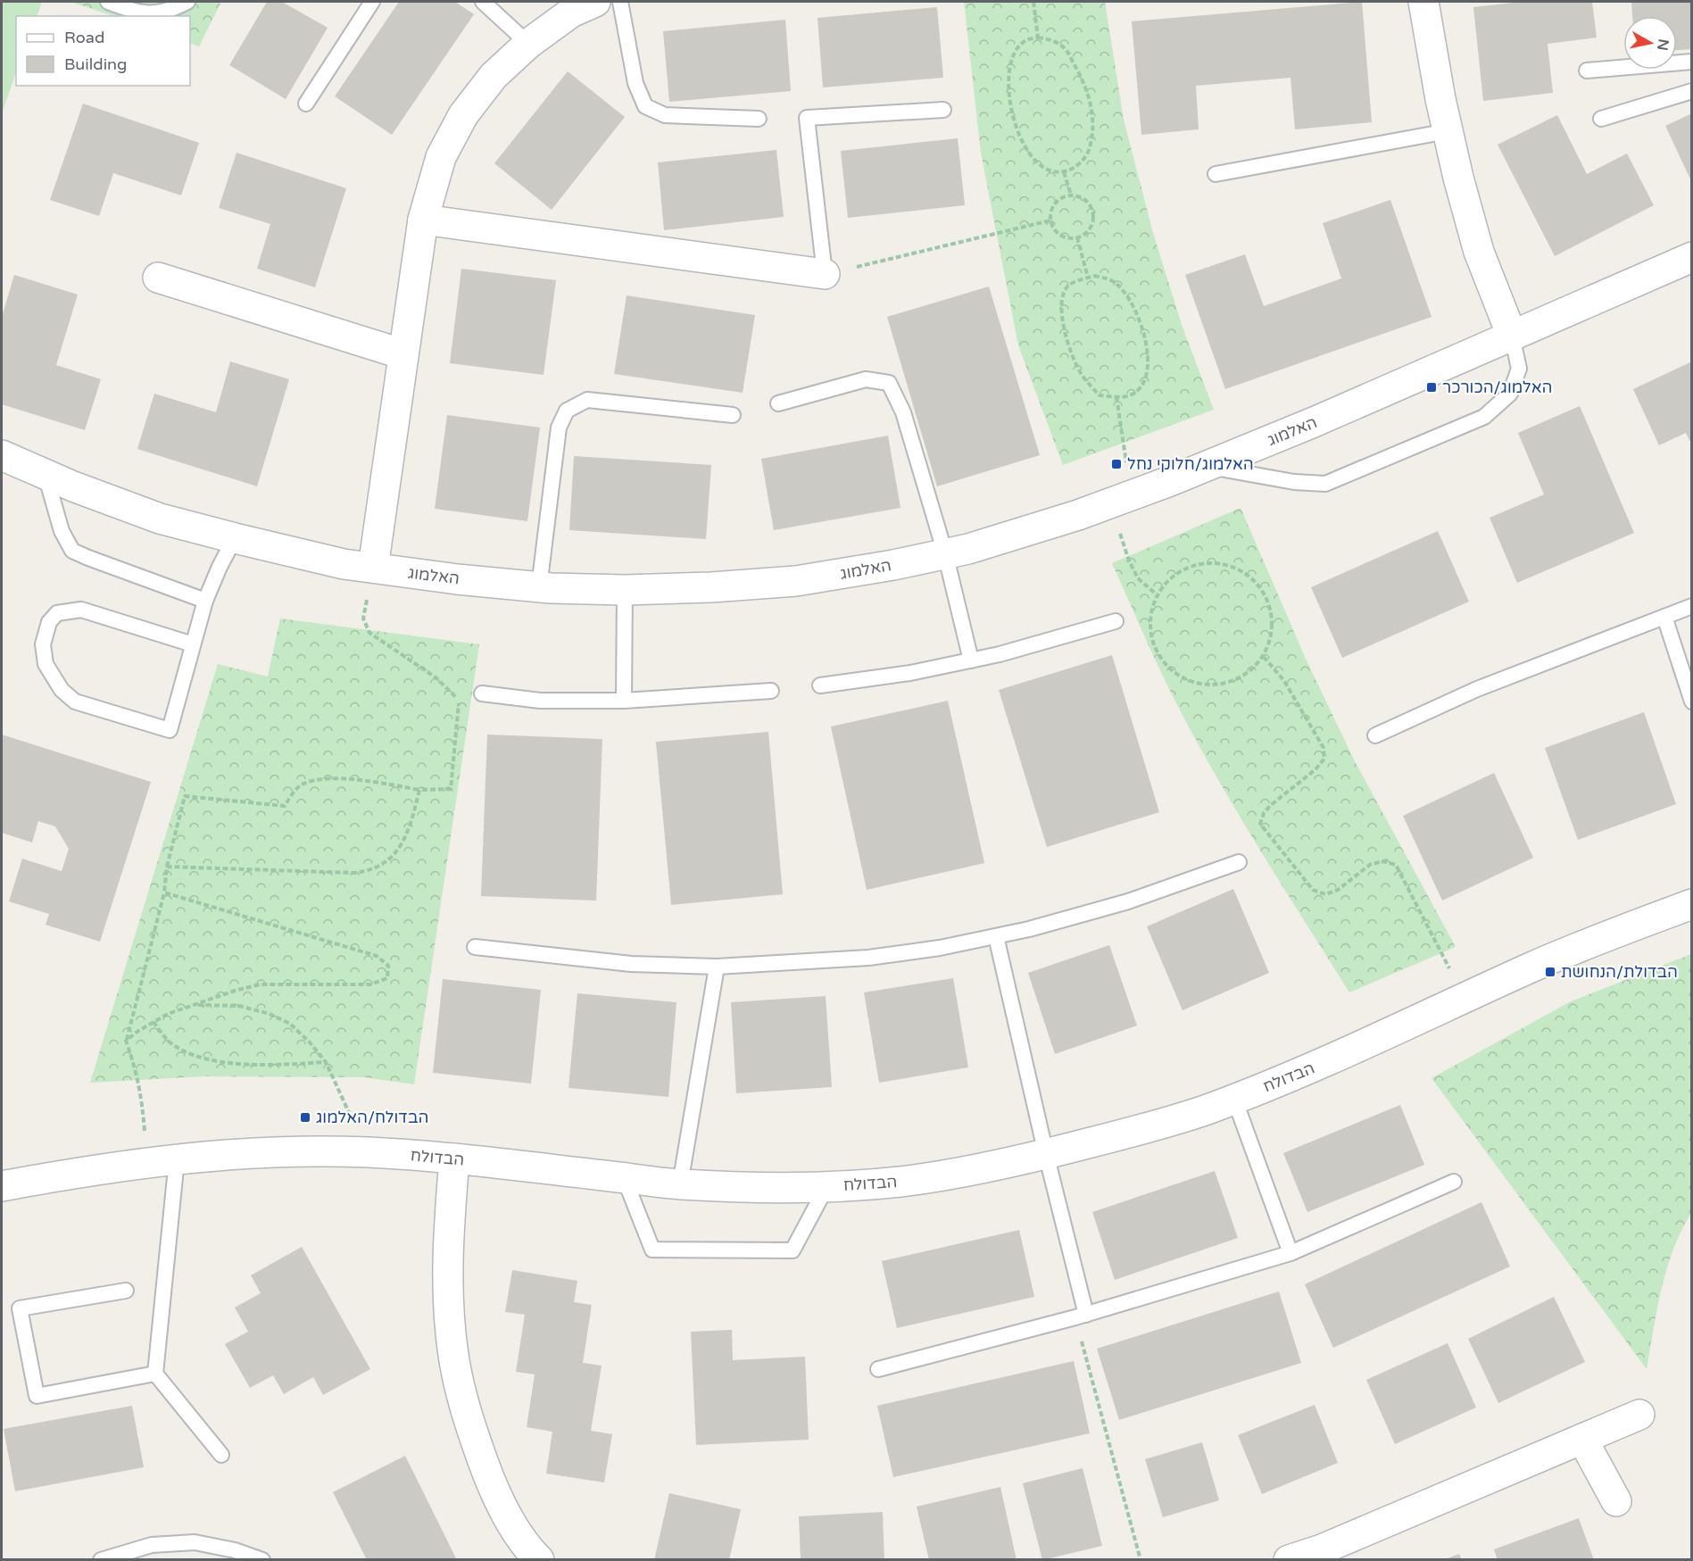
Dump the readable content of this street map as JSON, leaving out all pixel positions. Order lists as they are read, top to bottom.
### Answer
{
  "streets": {
    "street": ["האלמוג", "הבדולח"]
  },
  "places": {
    "transit": [
      "האלמוג/הכורכר",
      "האלמוג/חלוקי נחל",
      "הבדולת/הנחושת",
      "הבדולח/האלמוג"
    ]
  },
  "legend": ["Road", "Building"],
  "north": "right"
}
